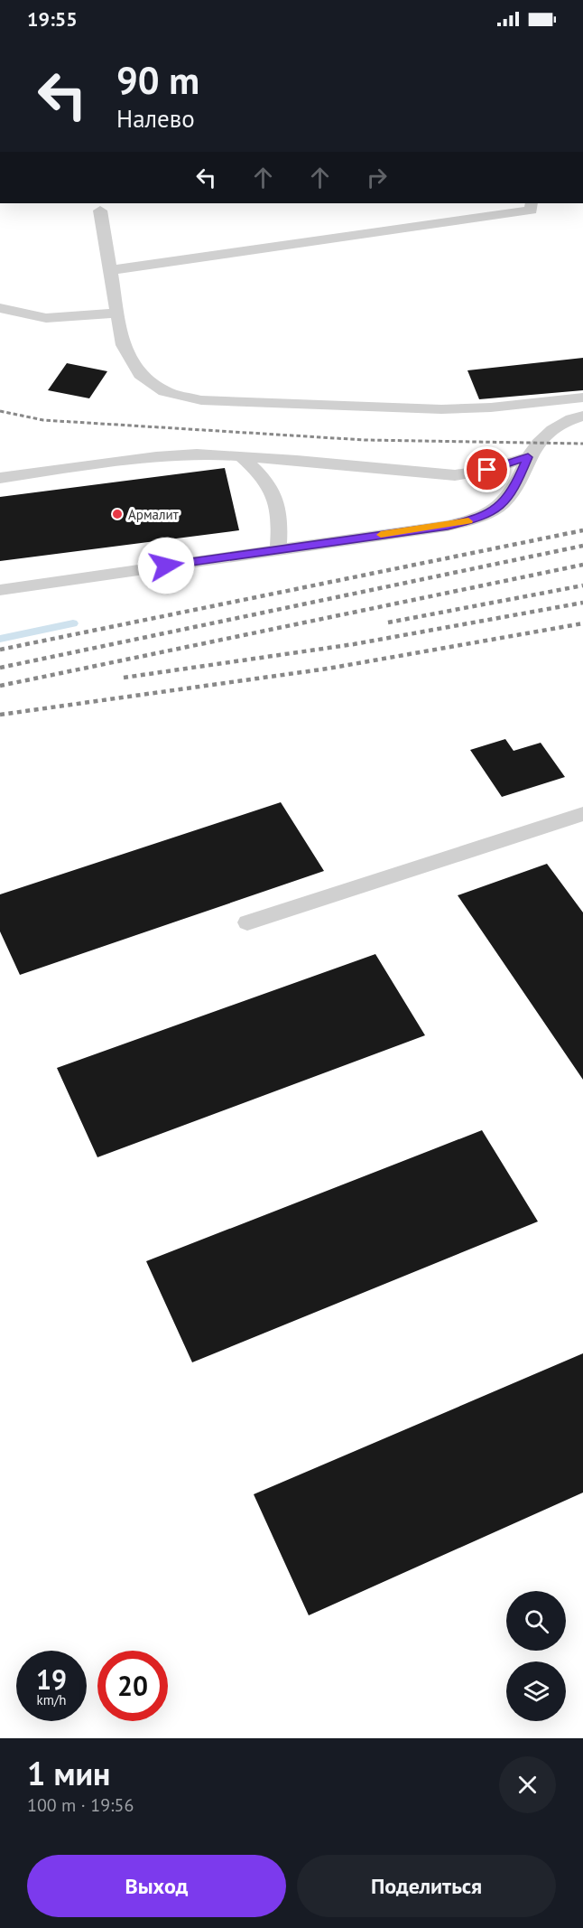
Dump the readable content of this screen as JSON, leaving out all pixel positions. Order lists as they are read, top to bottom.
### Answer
{
  "places": ["Армалит"],
  "page": {
    "status": "19:55",
    "turn": ["90 m", "Налево"],
    "speed": "19 km/h",
    "limit": "20",
    "heading": ["1 мин", "100 m · 19:56"],
    "buttons": ["Выход", "Поделиться"]
  }
}
